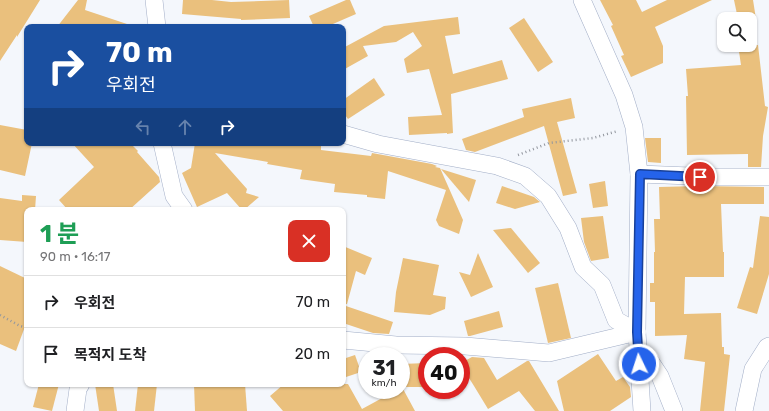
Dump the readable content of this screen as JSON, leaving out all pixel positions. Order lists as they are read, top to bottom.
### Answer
{
  "page": {
    "turn": ["70 m", "우회전"],
    "heading": ["1 분", "90 m · 16:17"],
    "list": [
      {
        "name": "우회전",
        "value": "70 m"
      },
      {
        "name": "목적지 도착",
        "value": "20 m"
      }
    ],
    "speed": "31 km/h",
    "limit": "40"
  }
}
